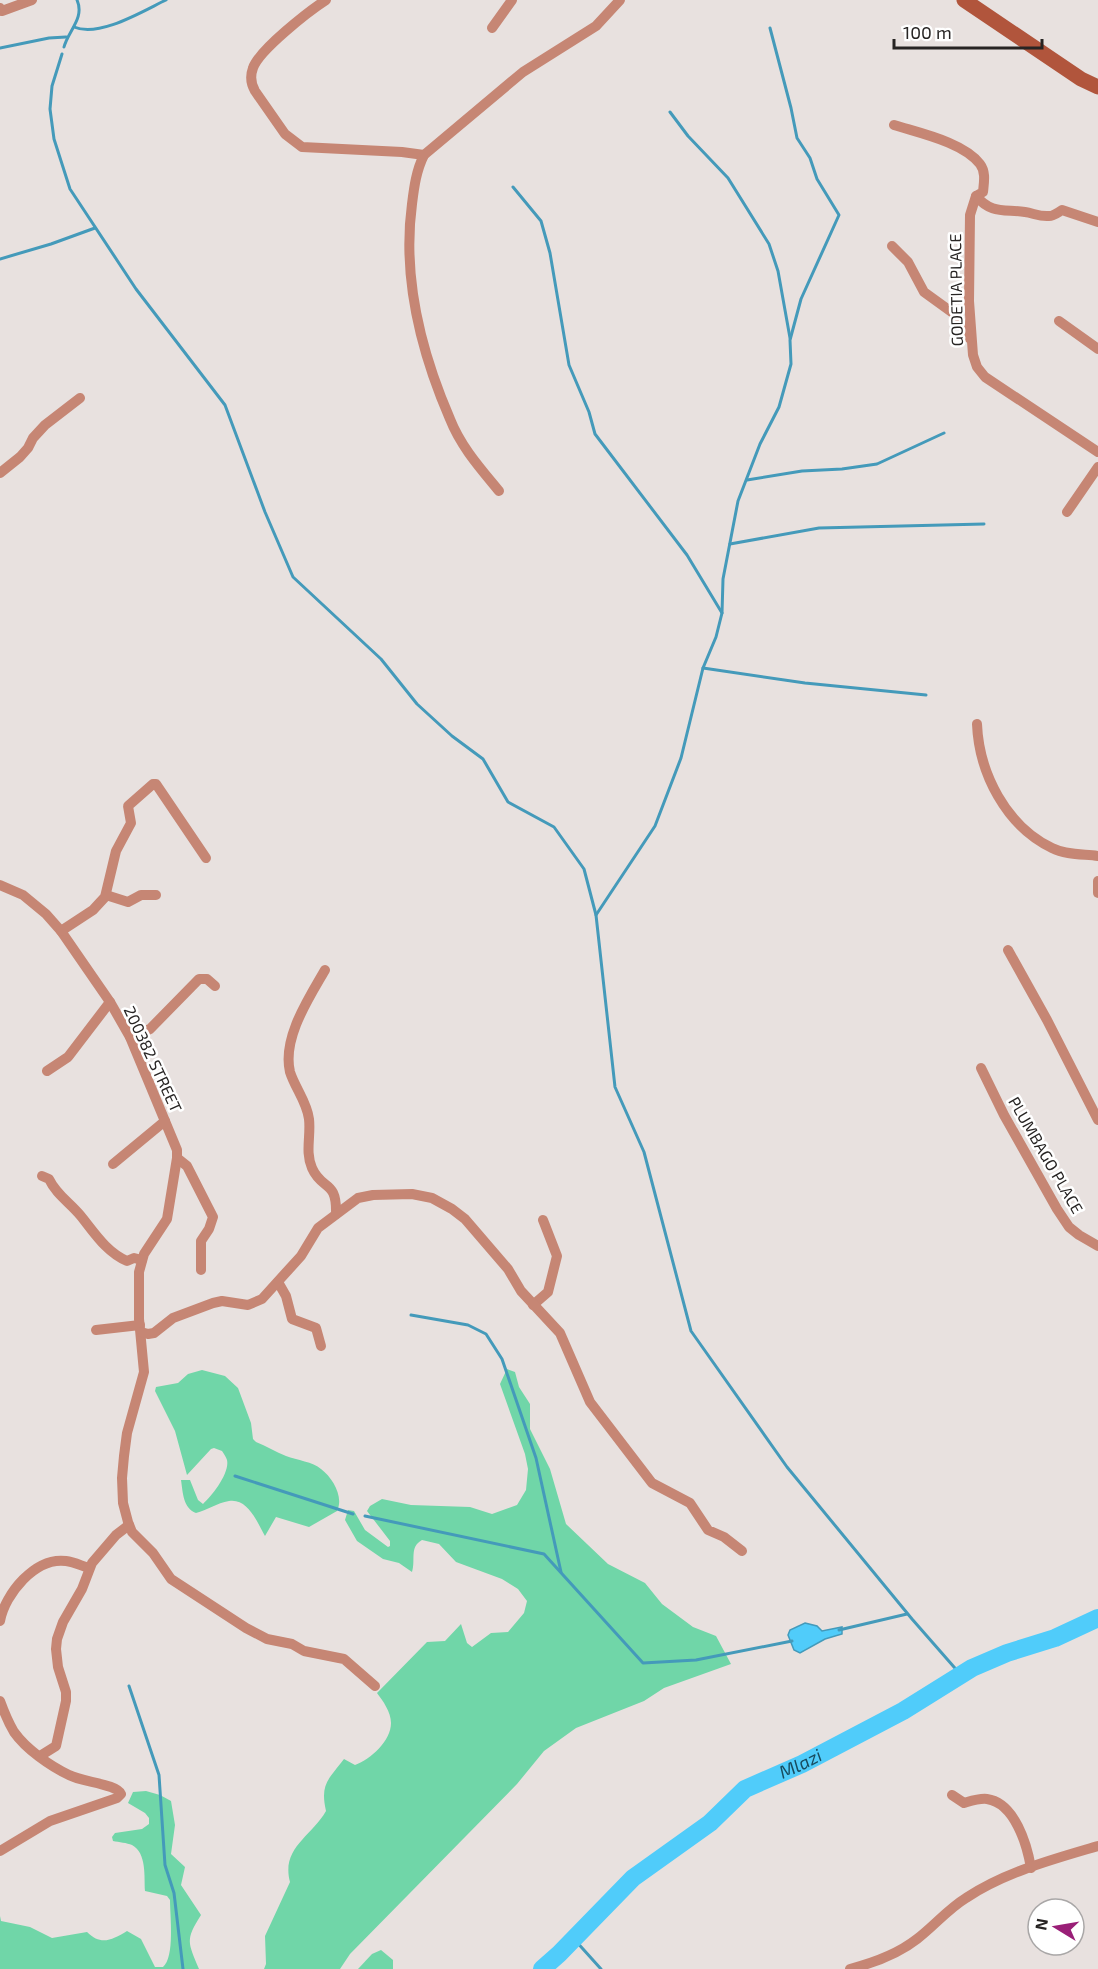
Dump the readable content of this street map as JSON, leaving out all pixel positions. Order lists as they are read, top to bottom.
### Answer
{
  "streets": {
    "street": ["GODETIA PLACE", "200382 STREET", "PLUMBAGO PLACE"]
  },
  "water": ["Mlazi"],
  "scale_bar": "100 m",
  "north": "left"
}
